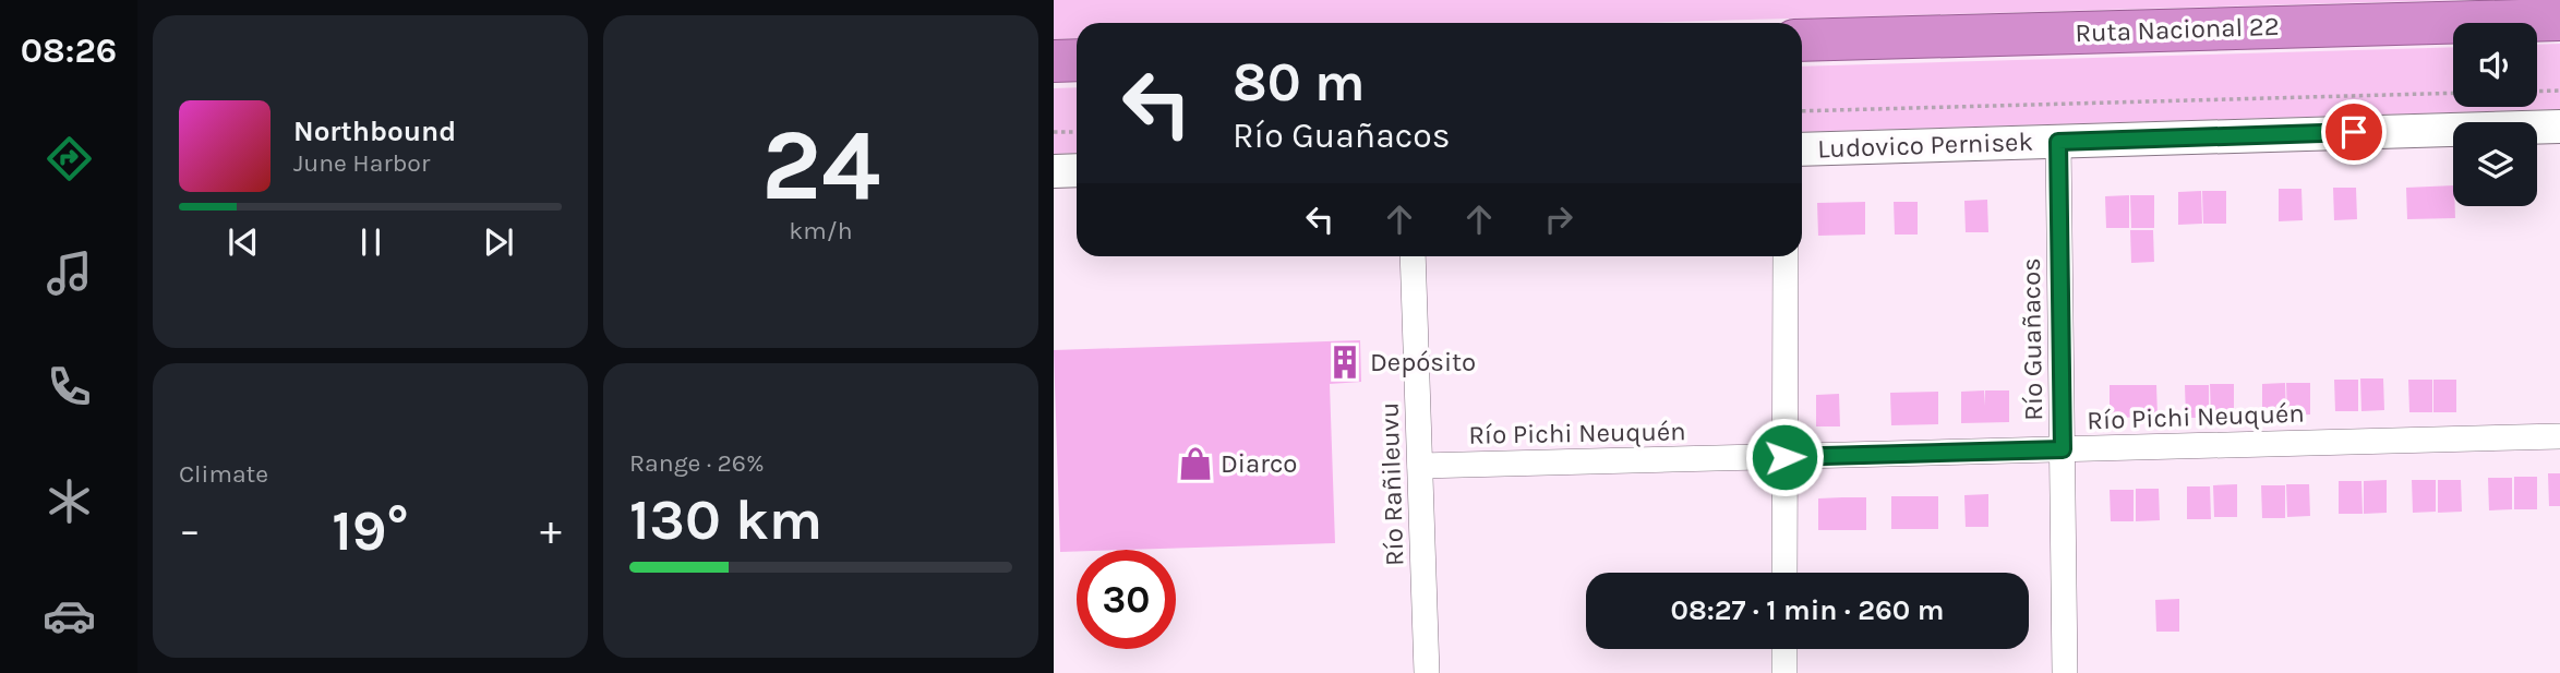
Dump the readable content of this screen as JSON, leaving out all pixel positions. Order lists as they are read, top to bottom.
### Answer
{
  "streets": {
    "highway": ["Ruta Nacional 22"],
    "street": [
      "Ludovico Pernisek",
      "Río Guañacos",
      "Río Pichi Neuquén",
      "Río Rañileuvu"
    ]
  },
  "crossings": [
    ["Ludovico Pernisek", "Río Guañacos"],
    ["Río Guañacos", "Río Pichi Neuquén"],
    ["Río Pichi Neuquén", "Río Rañileuvu"]
  ],
  "places": {
    "building": ["Depósito"],
    "shop": ["Diarco"]
  },
  "page": {
    "tabs": "08:26",
    "tile": [
      ["24", "km/h"],
      "Climate",
      ["Range · 26%", "130 km"]
    ],
    "turn": ["80 m", "Río Guañacos"],
    "song": ["Northbound", "June Harbor"],
    "heat": ["−", "19°", "+"],
    "limit": "30",
    "trip": "08:27 · 1 min · 260 m"
  }
}
